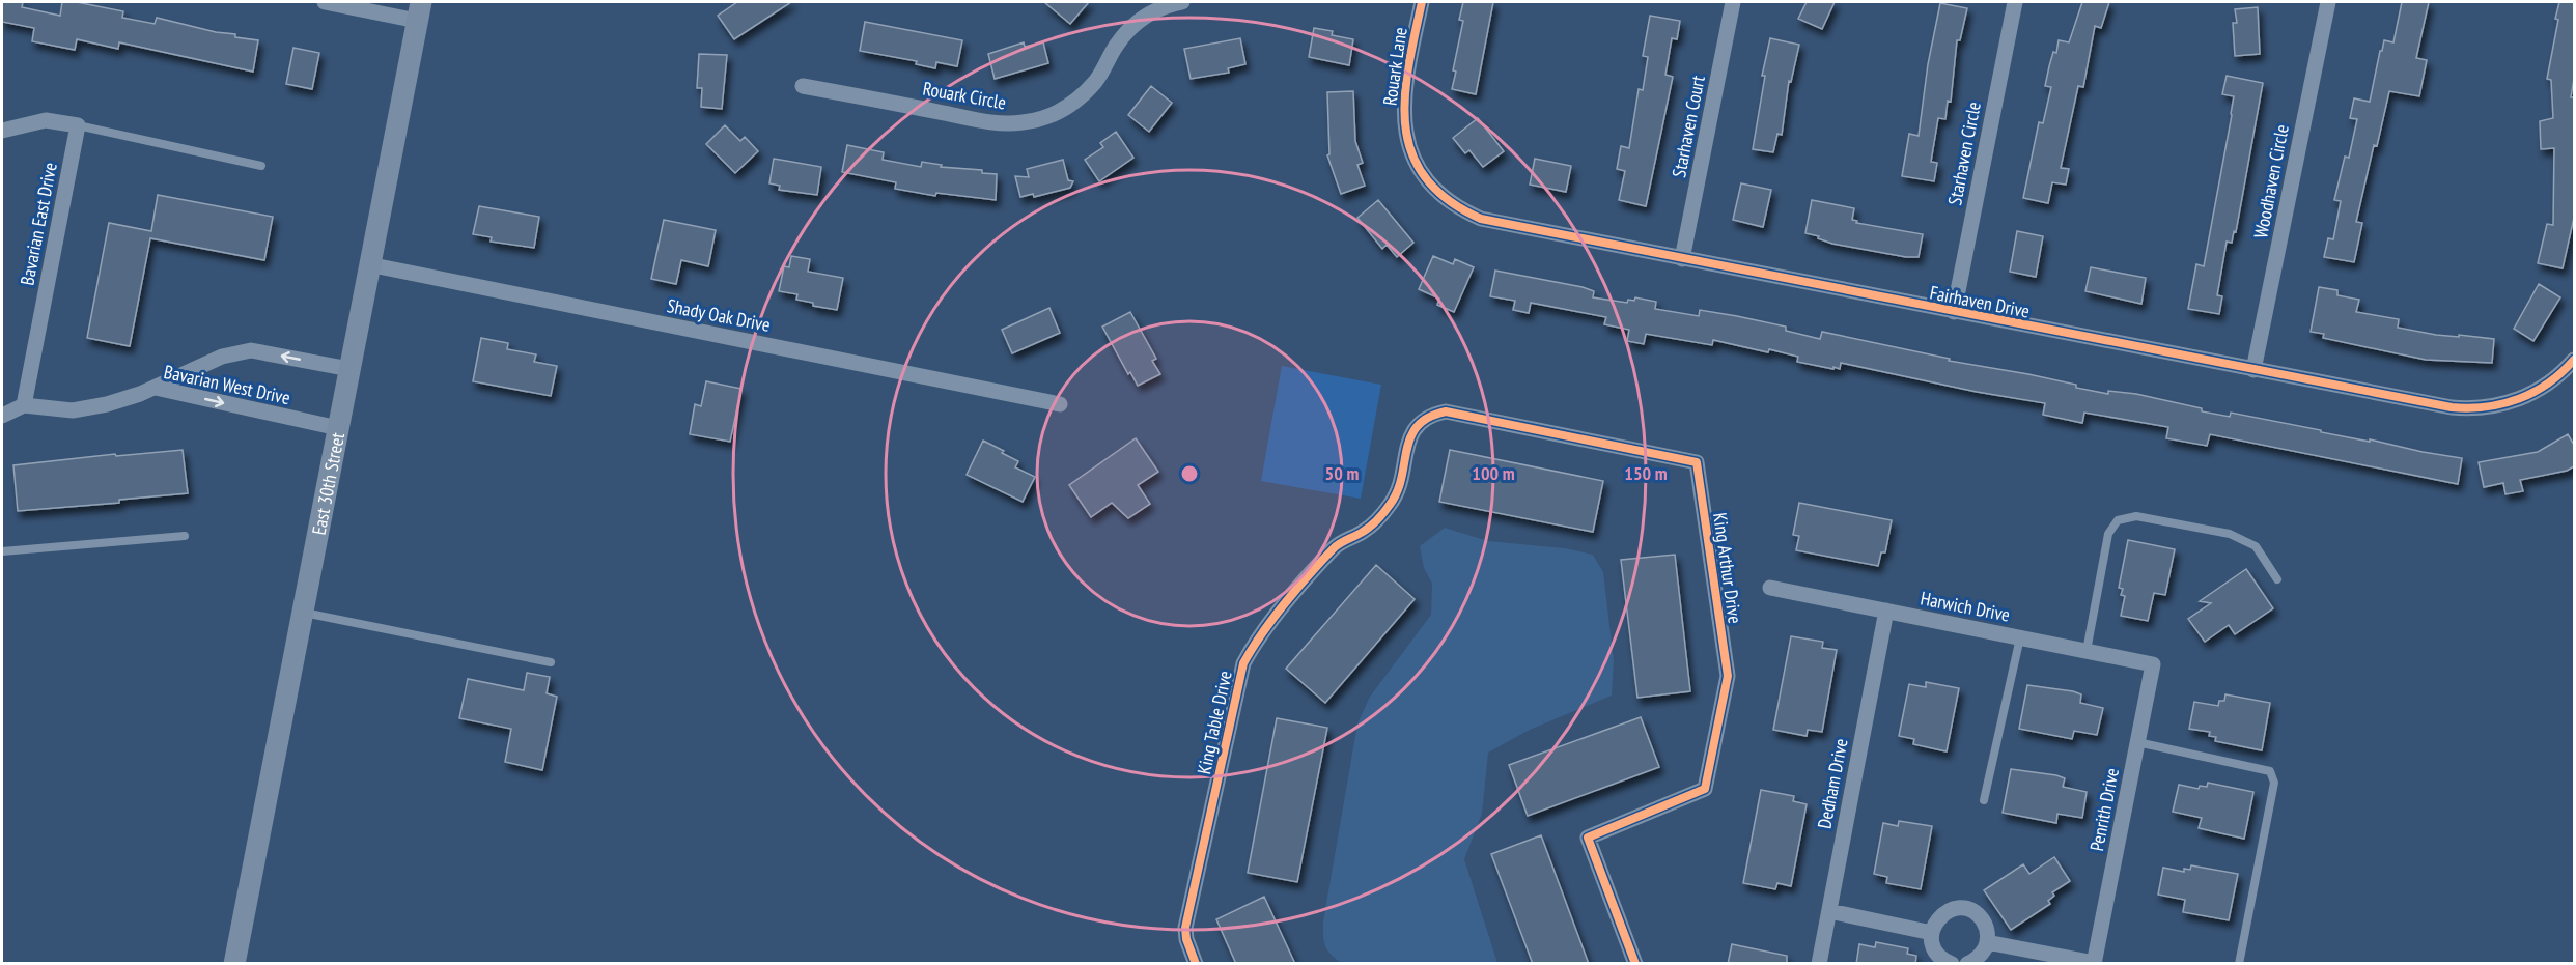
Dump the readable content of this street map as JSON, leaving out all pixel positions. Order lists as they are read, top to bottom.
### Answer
{
  "streets": {
    "main road": ["East 30th Street"],
    "street": [
      "Rouark Lane",
      "Rouark Circle",
      "Starhaven Court",
      "Starhaven Circle",
      "Woodhaven Circle",
      "Bavarian East Drive",
      "Fairhaven Drive",
      "Shady Oak Drive",
      "Bavarian West Drive",
      "King Arthur Drive",
      "Harwich Drive",
      "King Table Drive",
      "Dedham Drive",
      "Penrith Drive"
    ]
  },
  "crossings": [
    ["Rouark Lane", "Fairhaven Drive"],
    ["Starhaven Court", "Fairhaven Drive"],
    ["Starhaven Circle", "Fairhaven Drive"],
    ["Woodhaven Circle", "Fairhaven Drive"],
    ["Bavarian East Drive", "Bavarian West Drive"],
    ["Shady Oak Drive", "East 30th Street"],
    ["Bavarian West Drive", "East 30th Street"],
    ["King Arthur Drive", "King Table Drive"],
    ["Harwich Drive", "Dedham Drive"],
    ["Harwich Drive", "Penrith Drive"]
  ],
  "rings": ["50 m", "100 m", "150 m"]
}
